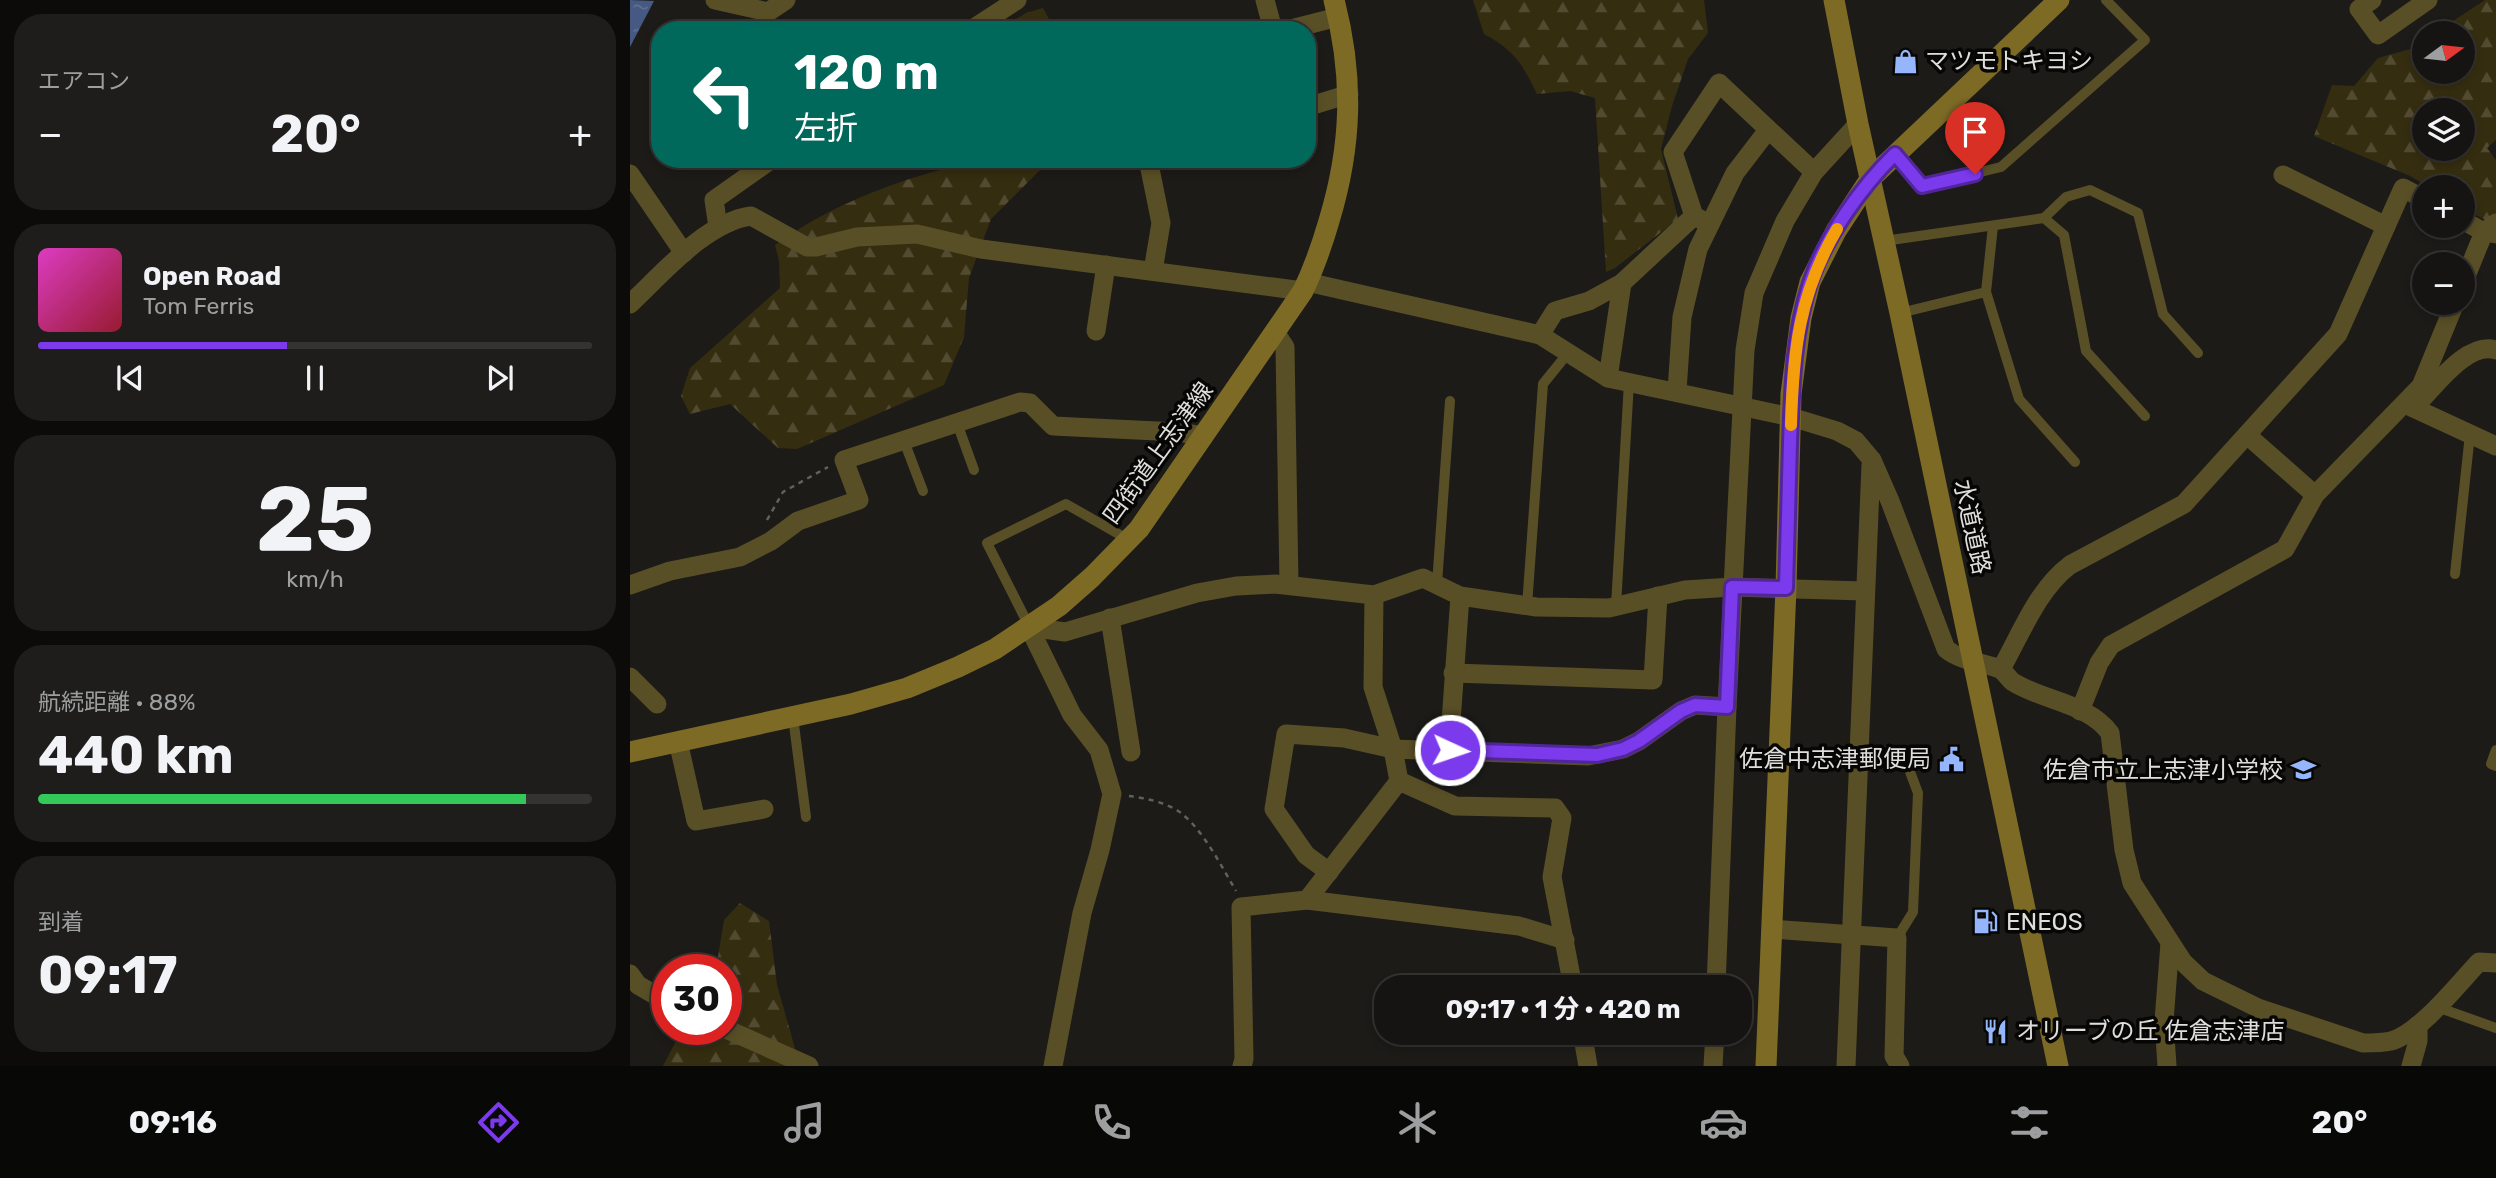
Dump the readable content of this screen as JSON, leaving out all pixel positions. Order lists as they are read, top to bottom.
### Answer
{
  "streets": {
    "street": ["四街道上志津線", "水道道路"]
  },
  "places": {
    "shop": ["マツモトキヨシ"],
    "public building": ["佐倉中志津郵便局"],
    "school or university": ["佐倉市立上志津小学校"],
    "fuel station": ["ENEOS"],
    "restaurant": ["オリーブの丘 佐倉志津店"]
  },
  "north": "right",
  "page": {
    "tile": [
      "エアコン",
      ["25", "km/h"],
      ["航続距離 · 88%", "440 km"],
      ["到着", "09:17"]
    ],
    "map_buttons": ["+", "−"],
    "turn": ["120 m", "左折"],
    "heat": ["−", "20°", "+"],
    "song": ["Open Road", "Tom Ferris"],
    "limit": "30",
    "trip": "09:17 · 1 分 · 420 m",
    "tabs": ["09:16", "20°"]
  }
}
